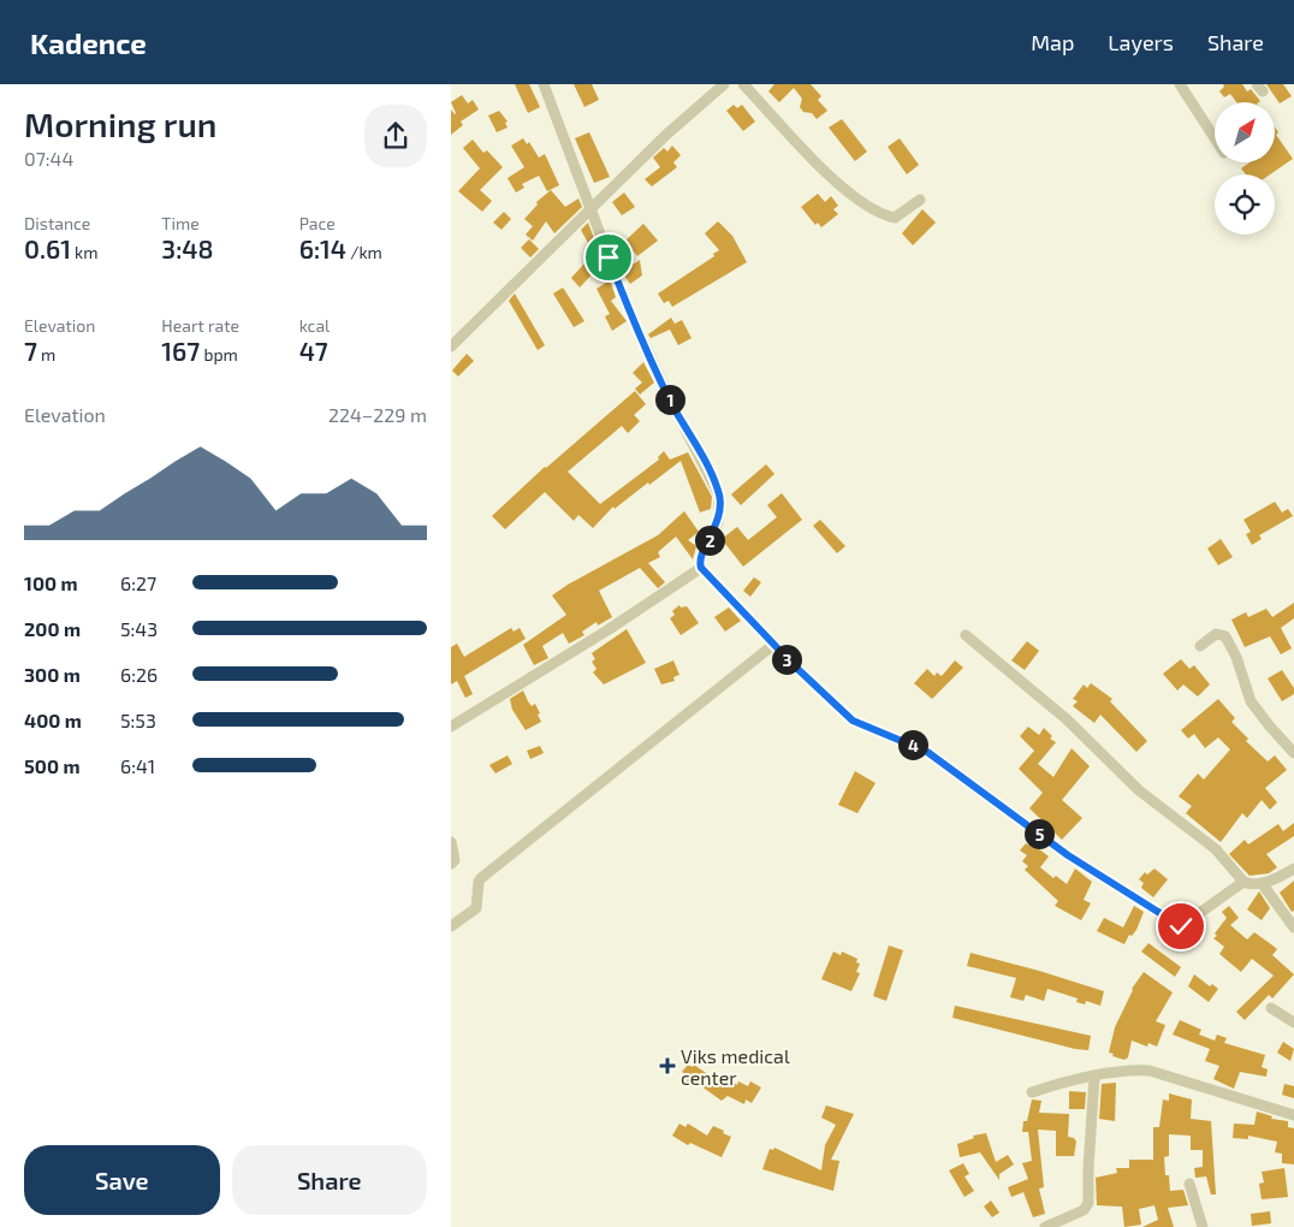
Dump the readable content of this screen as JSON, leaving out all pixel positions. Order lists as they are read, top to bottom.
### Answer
{
  "places": {
    "health": ["Viks medical center"]
  },
  "north": "top right",
  "page": {
    "header": "Kadence",
    "nav": ["Map", "Layers", "Share"],
    "heading": ["Morning run", "07:44"],
    "stats": [
      ["Distance", "0.61 km"],
      ["Time", "3:48"],
      ["Pace", "6:14 /km"],
      ["Elevation", "7 m"],
      ["Heart rate", "167 bpm"],
      ["kcal", "47"]
    ],
    "pins": [
      "1",
      "2",
      "3",
      "4",
      "5"
    ],
    "chart": ["Elevation", "224–229 m"],
    "list": [
      {
        "name": "100 m",
        "note": "6:27"
      },
      {
        "name": "200 m",
        "note": "5:43"
      },
      {
        "name": "300 m",
        "note": "6:26"
      },
      {
        "name": "400 m",
        "note": "5:53"
      },
      {
        "name": "500 m",
        "note": "6:41"
      }
    ],
    "buttons": ["Save", "Share"]
  }
}
